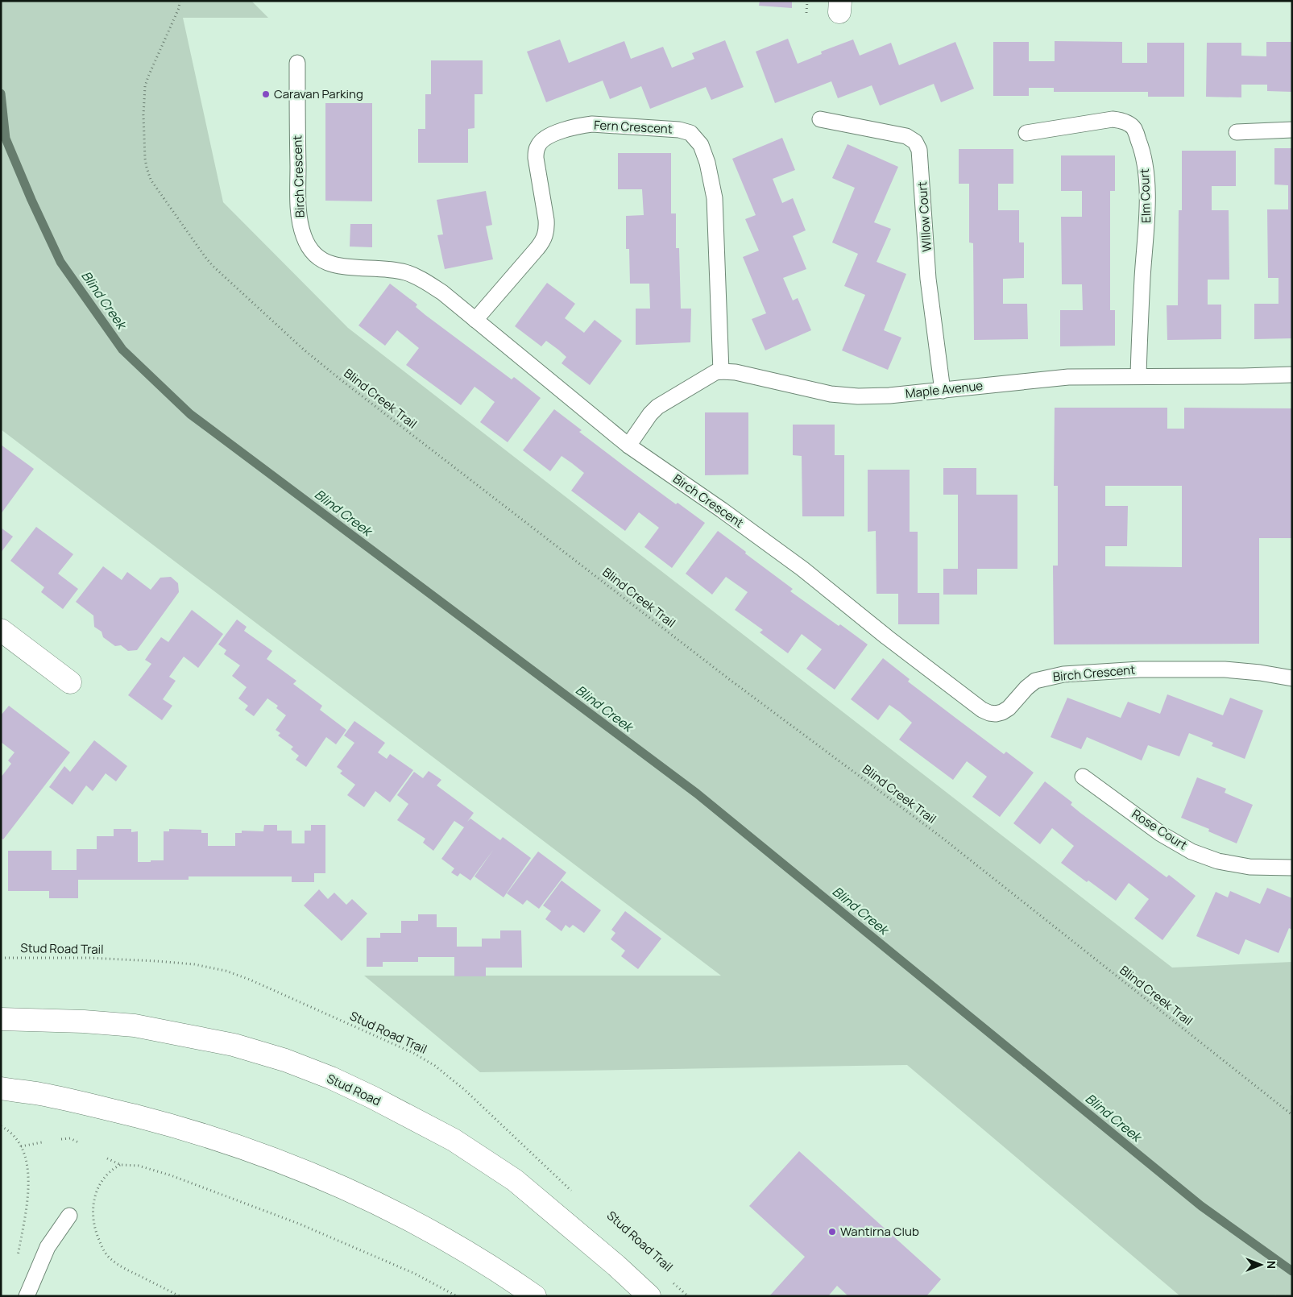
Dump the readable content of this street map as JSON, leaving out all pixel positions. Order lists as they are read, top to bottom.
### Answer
{
  "streets": {
    "main road": ["Stud Road"],
    "lane": [
      "Fern Crescent",
      "Birch Crescent",
      "Elm Court",
      "WIllow Court",
      "Maple Avenue",
      "Rose Court"
    ],
    "path": ["Blind Creek Trail", "Stud Road Trail"]
  },
  "crossings": [
    ["Fern Crescent", "Birch Crescent"],
    ["Fern Crescent", "Maple Avenue"],
    ["Birch Crescent", "Maple Avenue"],
    ["Elm Court", "Maple Avenue"],
    ["WIllow Court", "Maple Avenue"]
  ],
  "water": ["Blind Creek"],
  "places": ["Caravan Parking", "Wantirna Club"],
  "north": "right"
}
